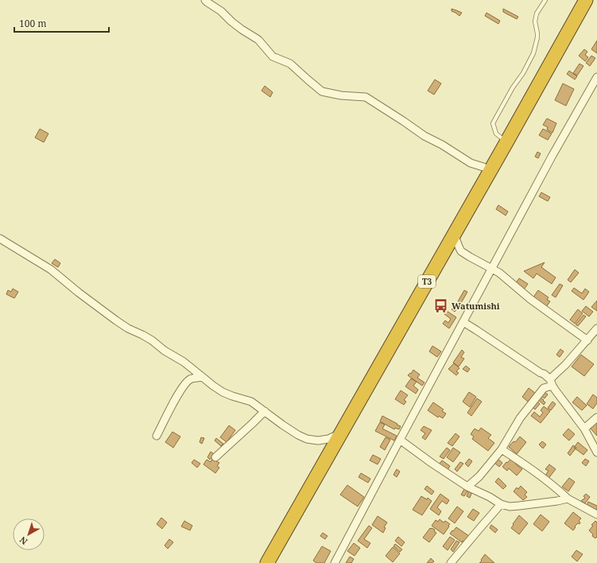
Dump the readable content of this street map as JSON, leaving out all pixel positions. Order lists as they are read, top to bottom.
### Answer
{
  "streets": {
    "highway": ["T3"]
  },
  "places": {
    "bus stop": ["Watumishi"]
  },
  "scale_bar": "100 m",
  "north": "bottom left"
}
